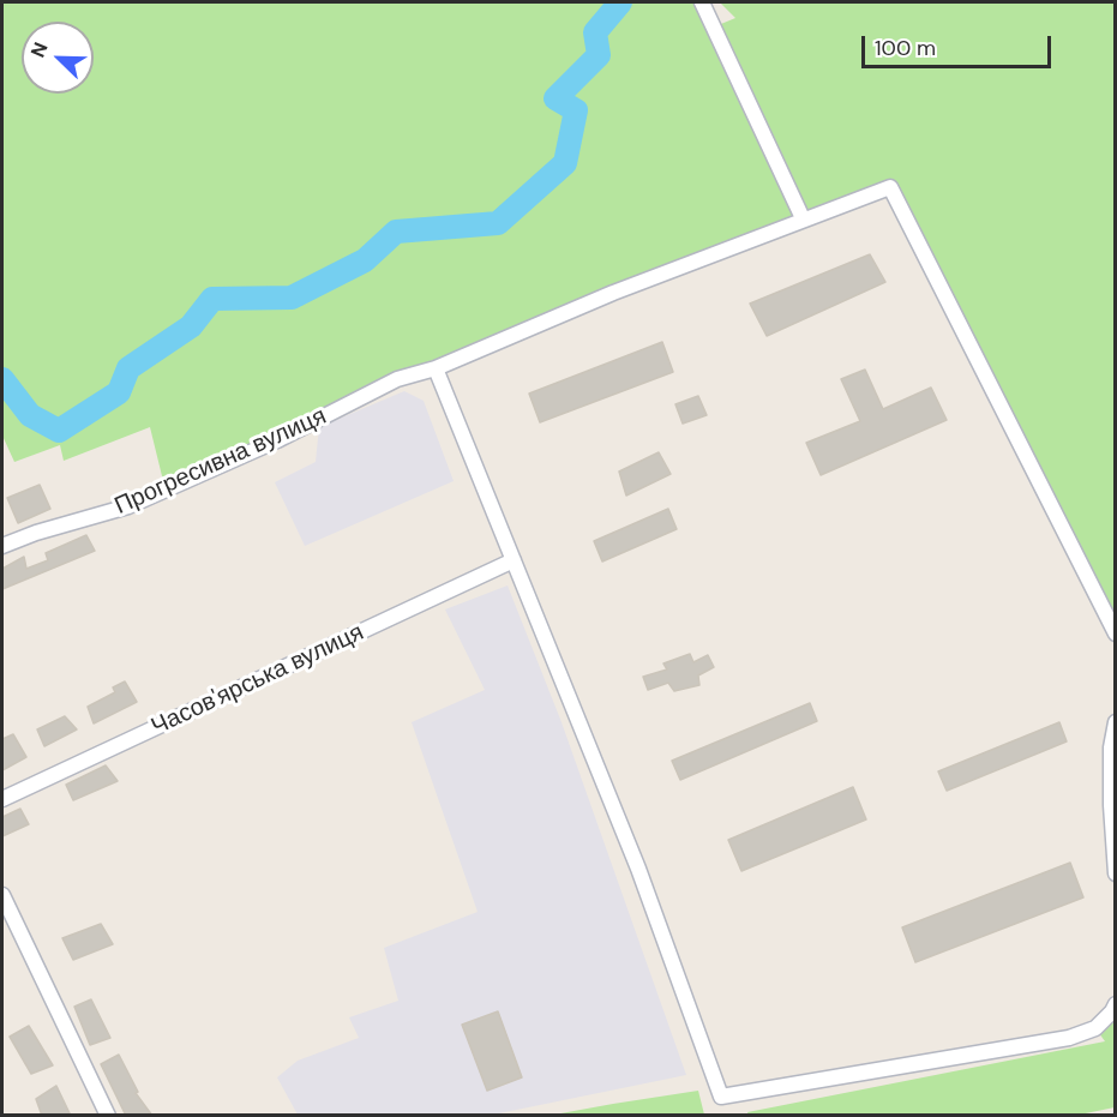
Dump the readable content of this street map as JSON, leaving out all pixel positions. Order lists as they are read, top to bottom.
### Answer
{
  "streets": {
    "street": ["Прогресивна вулиця", "Часов'ярська вулиця"]
  },
  "scale_bar": "100 m",
  "north": "top left"
}
